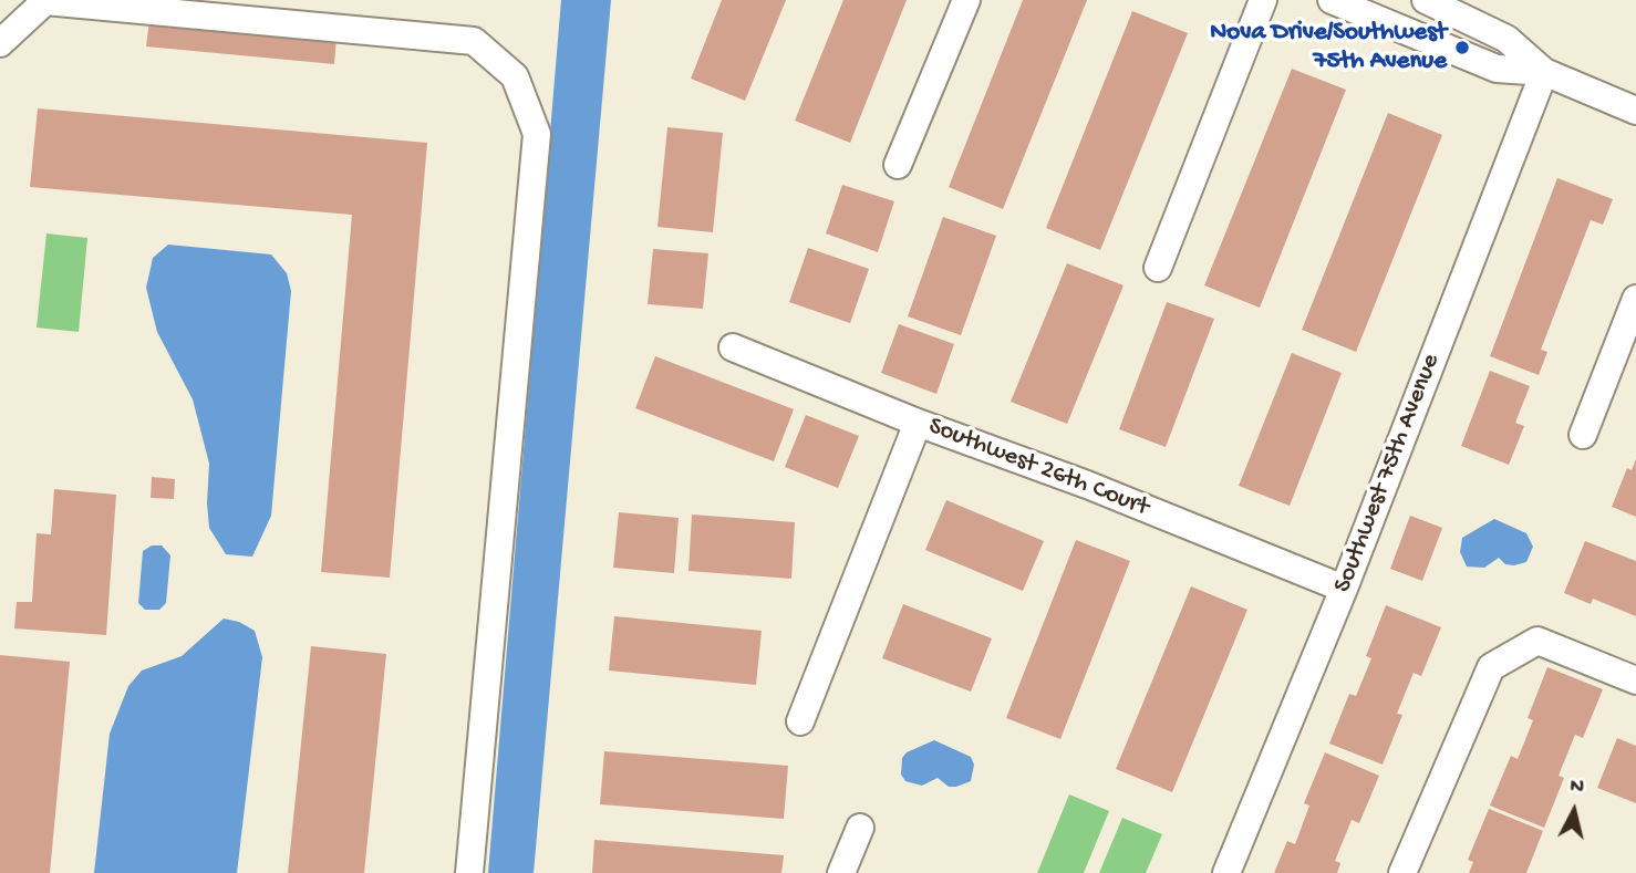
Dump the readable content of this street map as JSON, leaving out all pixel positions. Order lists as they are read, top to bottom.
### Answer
{
  "streets": {
    "street": ["Southwest 26th Court", "Southwest 75th Avenue"]
  },
  "crossings": [
    ["Southwest 26th Court", "Southwest 75th Avenue"]
  ],
  "places": ["Nova Drive/Southwest 75th Avenue"],
  "north": "top"
}
